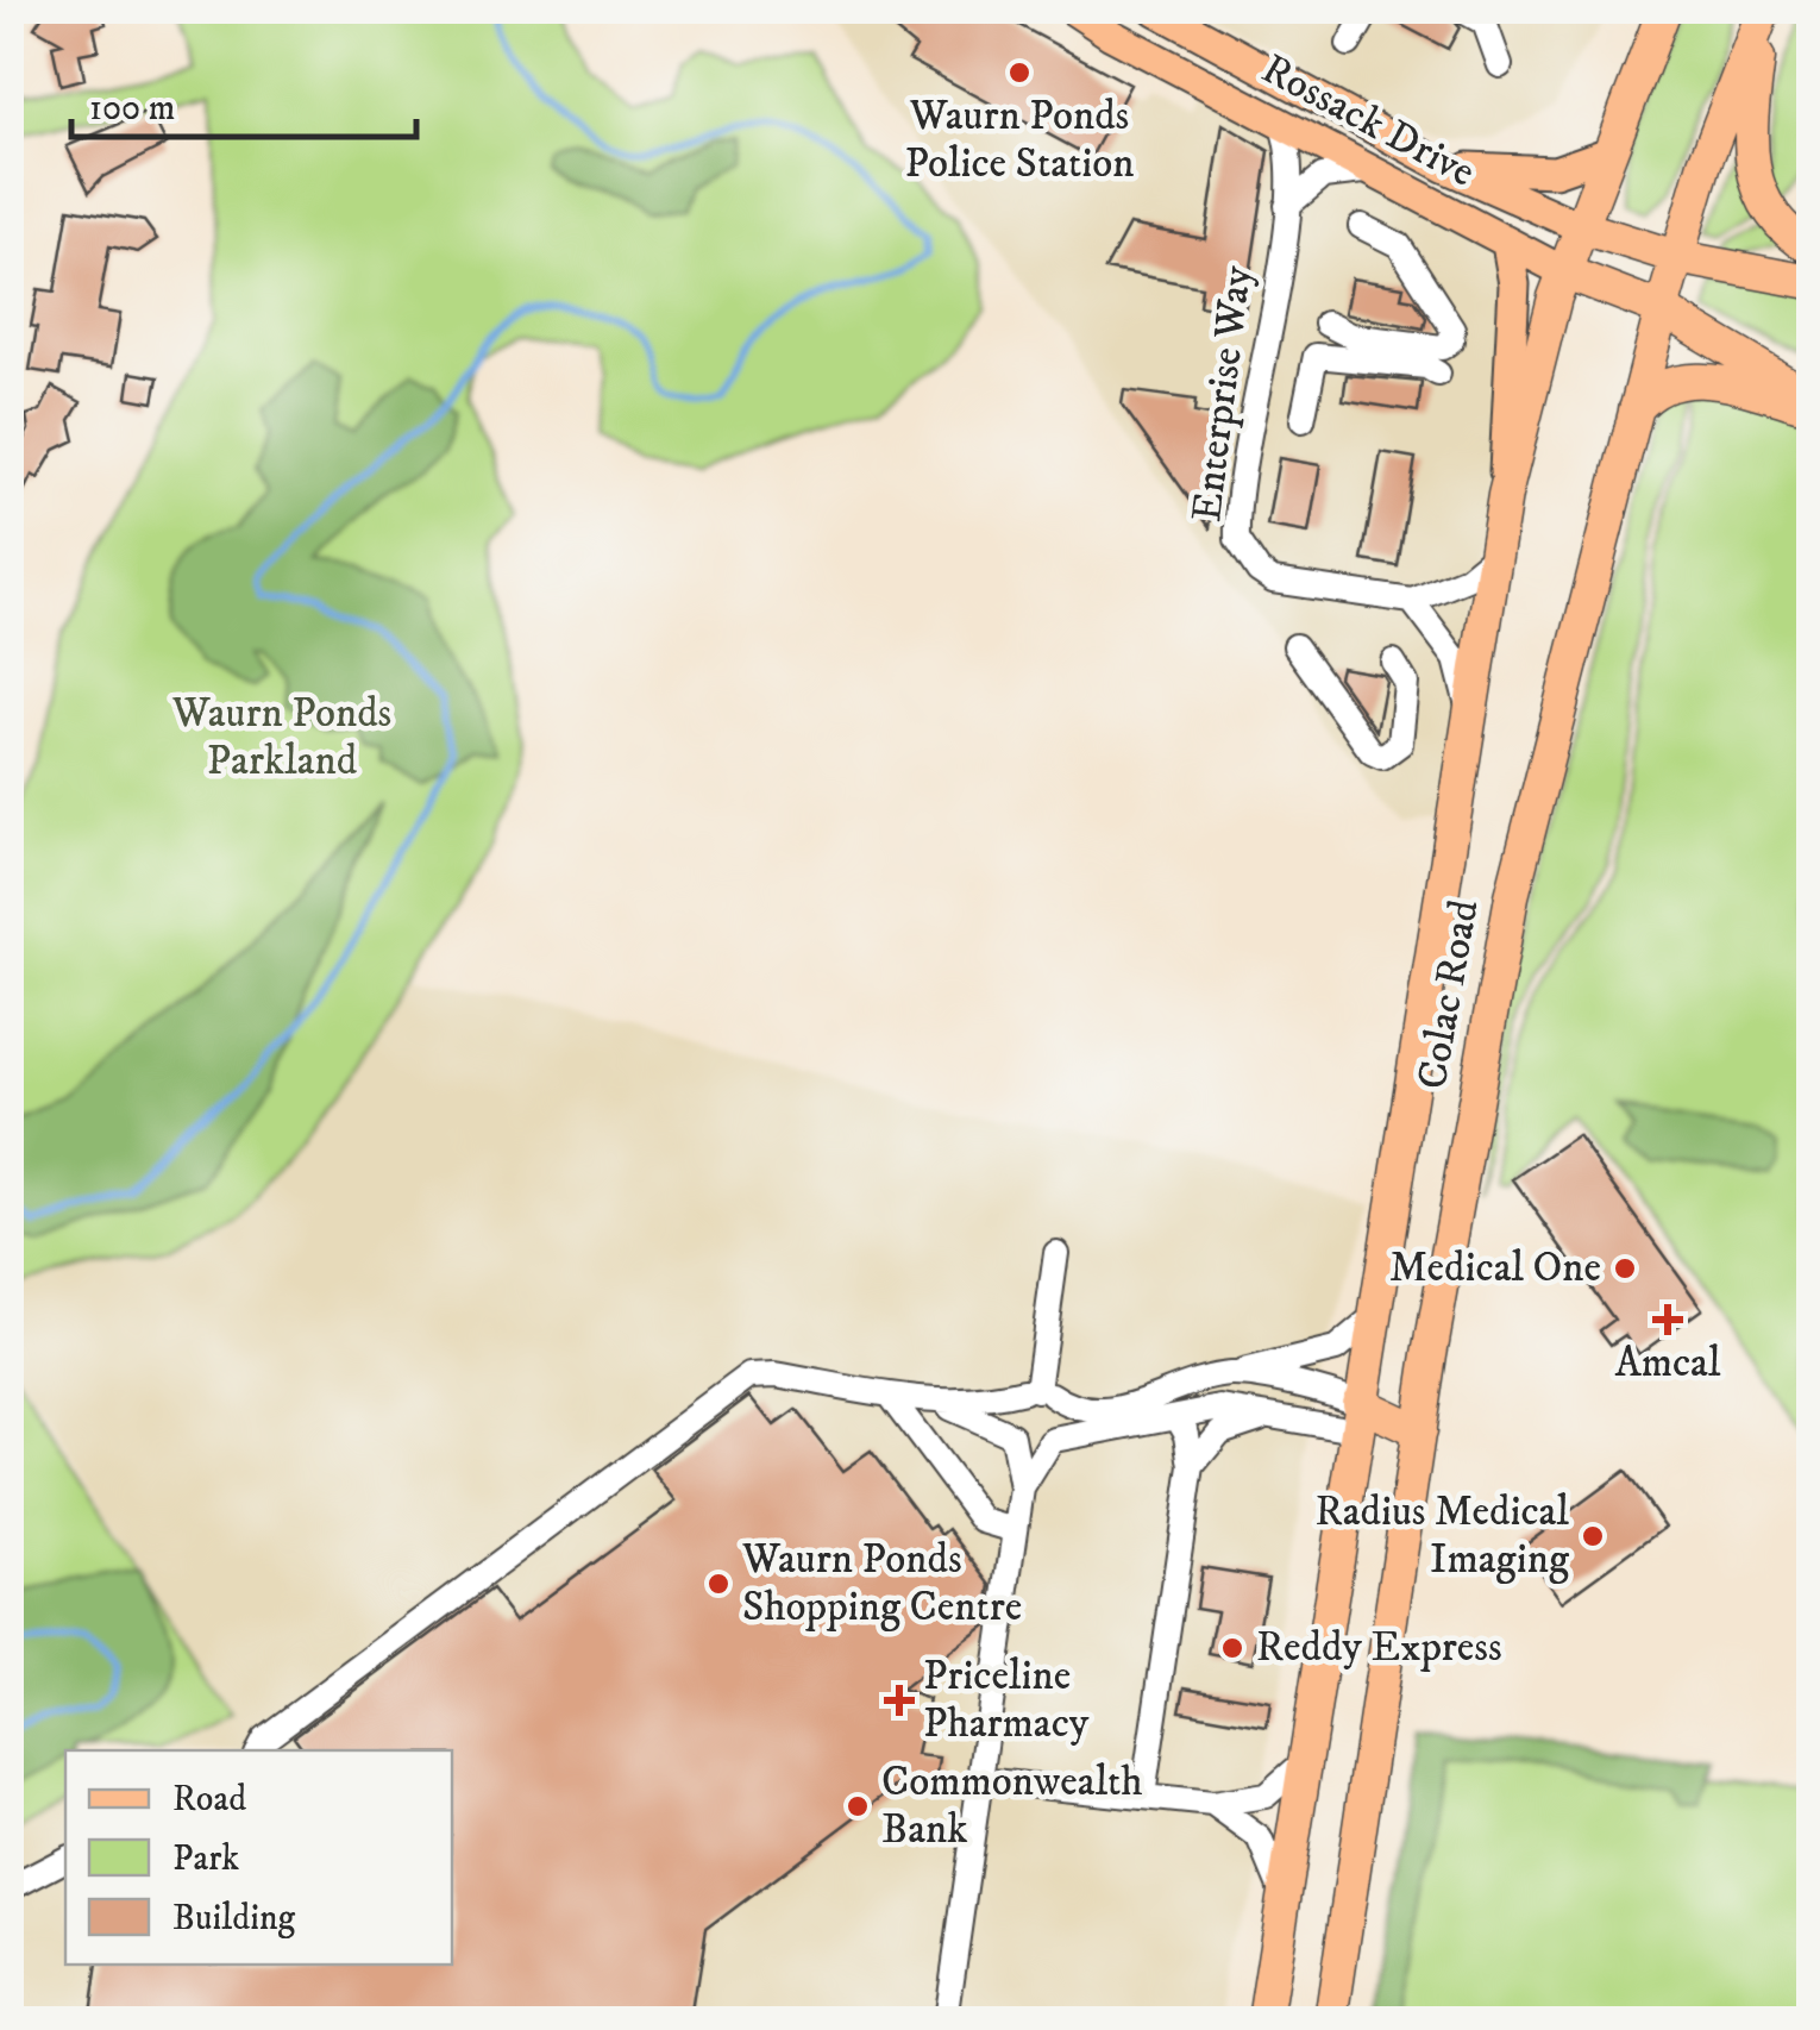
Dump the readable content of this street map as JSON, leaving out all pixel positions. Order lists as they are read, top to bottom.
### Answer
{
  "streets": {
    "highway": ["Colac Road"],
    "main road": ["Rossack Drive"],
    "lane": ["Enterprise Way"]
  },
  "crossings": [
    ["Rossack Drive", "Enterprise Way"],
    ["Rossack Drive", "Colac Road"]
  ],
  "parks": ["Waurn Ponds Parkland"],
  "places": {
    "other": [
      "Waurn Ponds Police Station",
      "Medical One",
      "Radius Medical Imaging",
      "Waurn Ponds Shopping Centre",
      "Reddy Express",
      "Commonwealth Bank"
    ],
    "health": ["Amcal", "Priceline Pharmacy"]
  },
  "legend": ["Road", "Park", "Building"],
  "scale_bar": "100 m"
}
